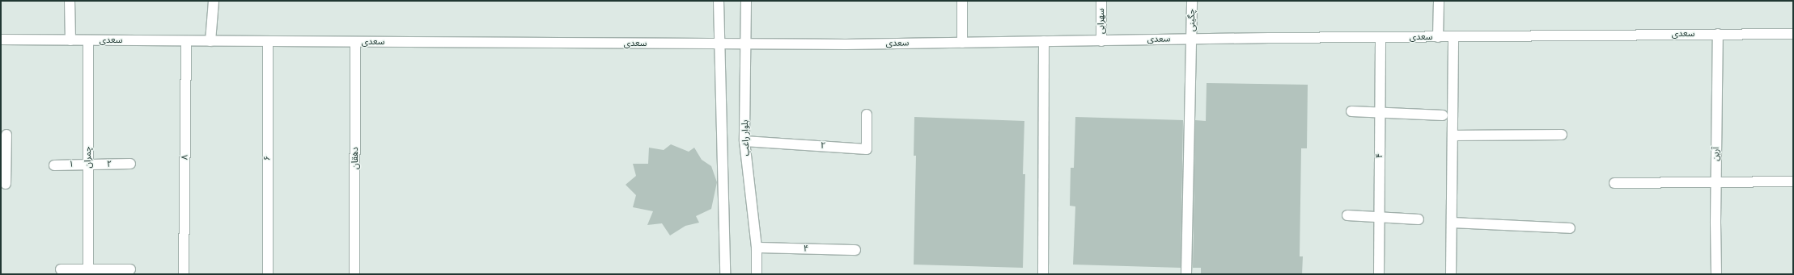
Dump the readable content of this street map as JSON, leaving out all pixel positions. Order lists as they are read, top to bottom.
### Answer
{
  "streets": {
    "street": [
      "چگینی",
      "سهرابی",
      "سعدی",
      "بلوار راغب",
      "۲",
      "آرین",
      "۴",
      "چمران",
      "۸",
      "۶",
      "دهقان",
      "۱"
    ]
  },
  "crossings": [
    ["چگینی", "سعدی"],
    ["سهرابی", "سعدی"],
    ["سعدی", "بلوار راغب"],
    ["سعدی", "آرین"],
    ["سعدی", "۴"],
    ["سعدی", "چمران"],
    ["سعدی", "۸"],
    ["سعدی", "۶"],
    ["سعدی", "دهقان"],
    ["بلوار راغب", "۲"],
    ["بلوار راغب", "۴"],
    ["۲", "چمران"],
    ["۲", "۱"],
    ["چمران", "۱"]
  ]
}
